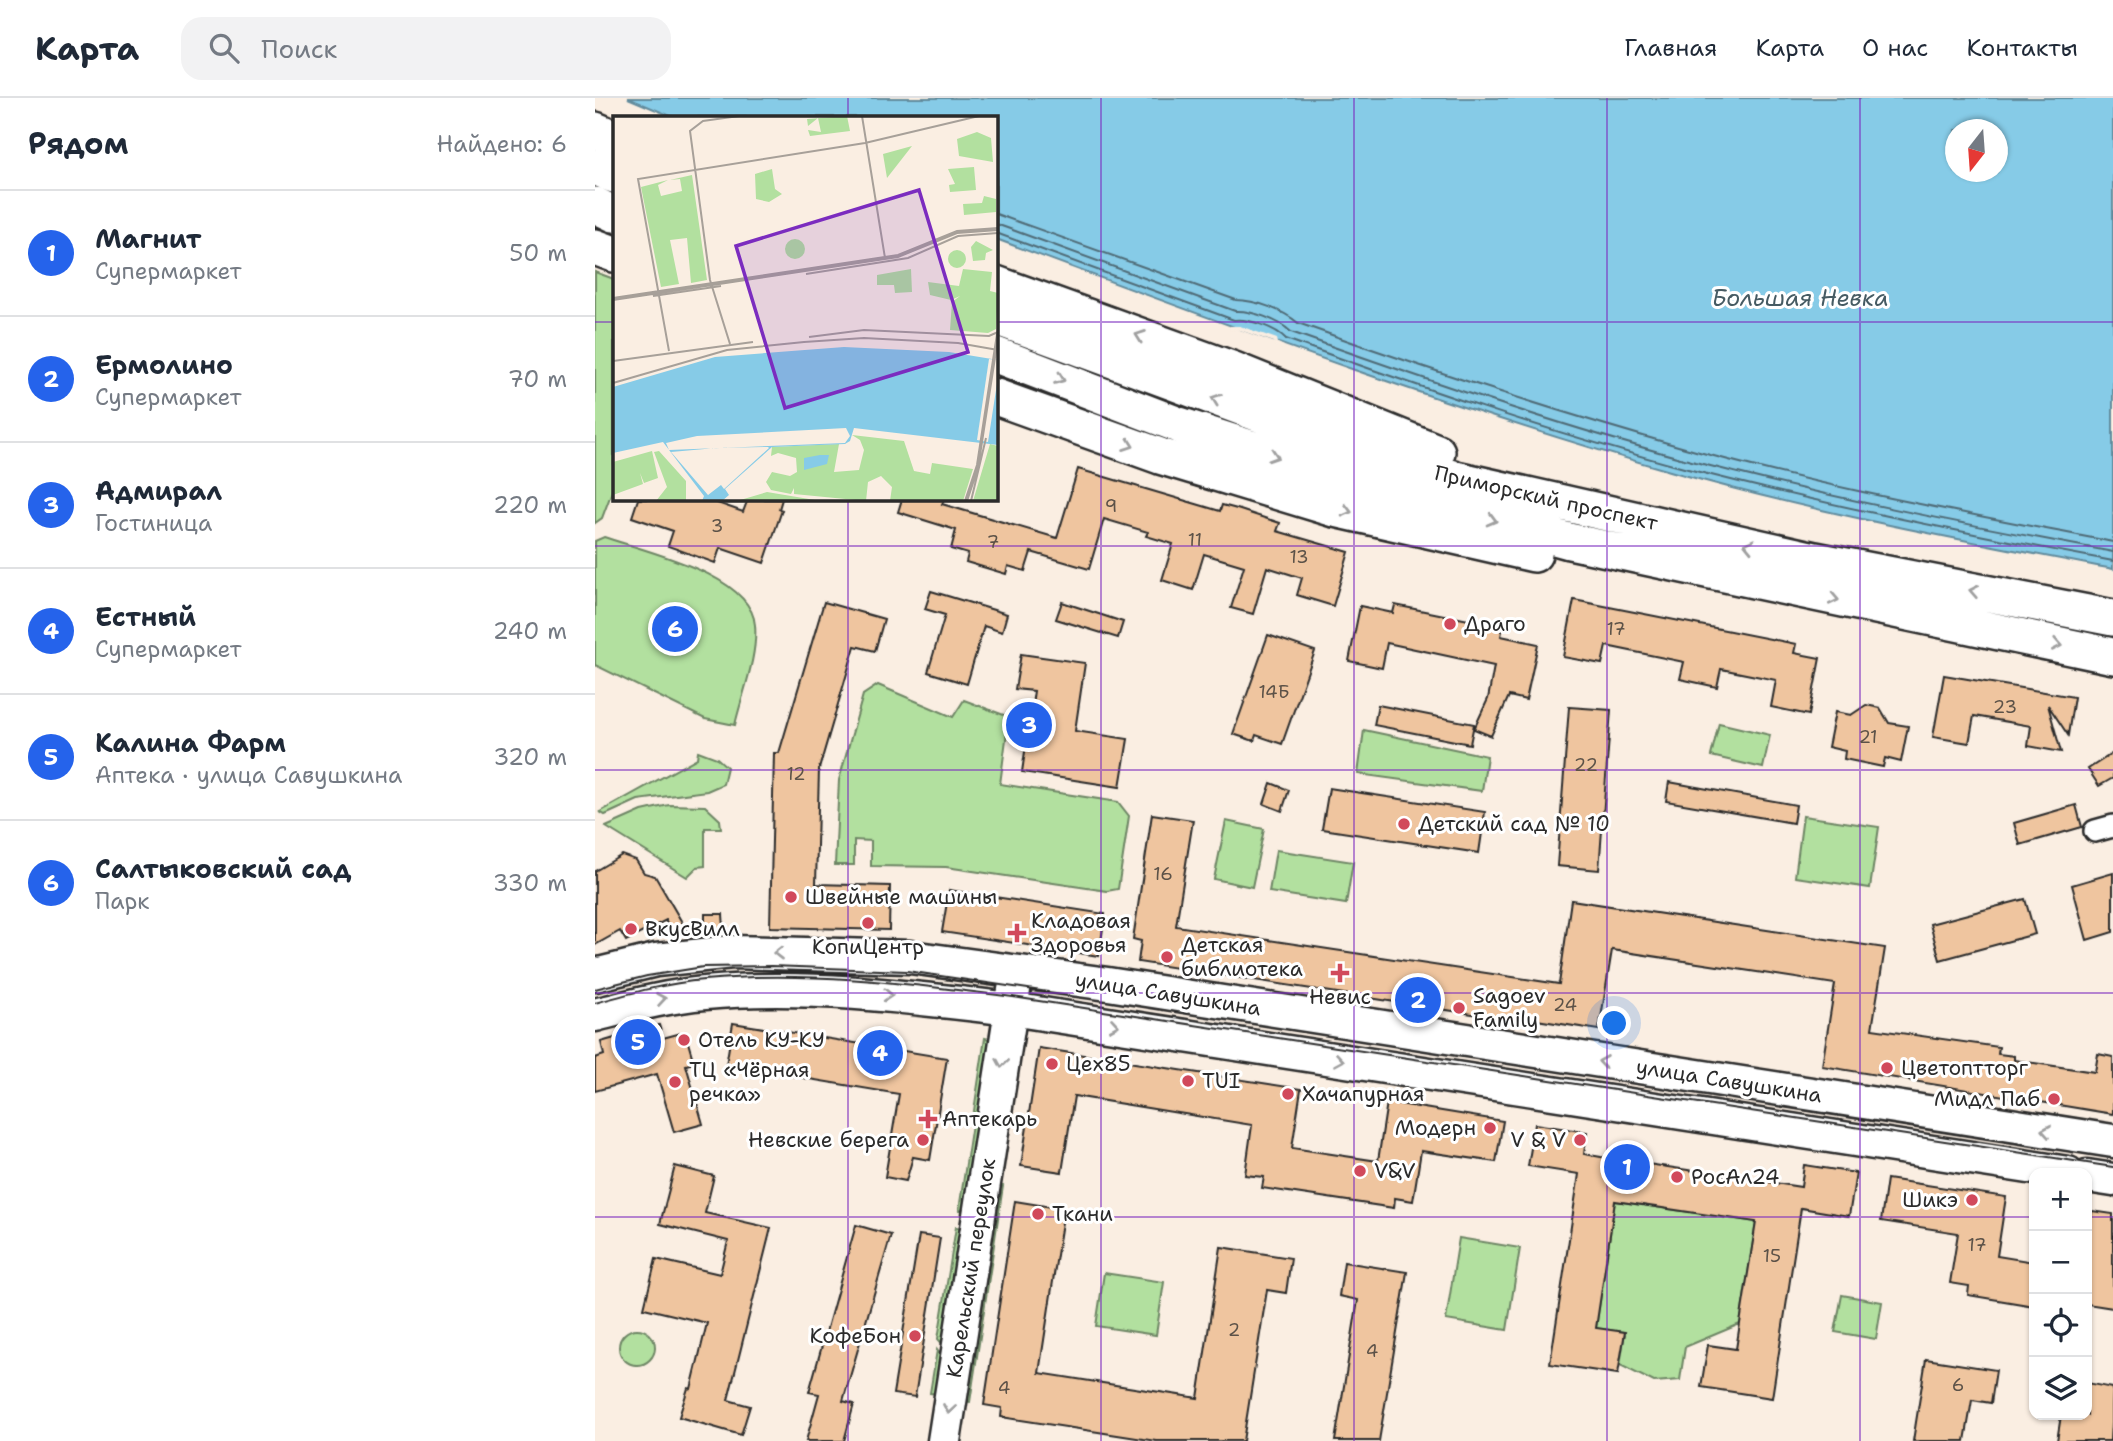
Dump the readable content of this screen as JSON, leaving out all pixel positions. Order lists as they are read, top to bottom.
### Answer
{
  "streets": {
    "main road": ["Приморский проспект", "улица Савушкина", "Карельский переулок"]
  },
  "crossings": [
    ["улица Савушкина", "Карельский переулок"]
  ],
  "one_way": ["Карельский переулок"],
  "water": ["Большая Невка"],
  "places": {
    "other": [
      "Драго",
      "Детский сад № 10",
      "Швейные машины",
      "КопиЦентр",
      "ВкусВилл",
      "Детская библиотека",
      "Sagoev Family",
      "Отель КУ-КУ",
      "Цех85",
      "Цветоптторг",
      "TUI",
      "ТЦ «Чёрная речка»",
      "Хачапурная",
      "Мидл Паб",
      "Модерн",
      "Невские берега",
      "V & V",
      "V&V",
      "РосАл24",
      "Шикэ",
      "Ткани",
      "КофеБон"
    ],
    "health": ["Кладовая Здоровья", "Невис", "Аптекарь"]
  },
  "house_numbers": [
    "9",
    "3",
    "11",
    "7",
    "13",
    "17",
    "14Б",
    "23",
    "21",
    "22",
    "12",
    "16",
    "24",
    "17",
    "15",
    "2",
    "4",
    "6",
    "4"
  ],
  "north": "bottom",
  "page": {
    "header": "Карта",
    "search": "Поиск",
    "nav": [
      "Главная",
      "Карта",
      "О нас",
      "Контакты"
    ],
    "heading": ["Рядом", "Найдено: 6"],
    "list": [
      {
        "mark": "1",
        "name": "Магнит",
        "note": "Супермаркет",
        "value": "50 m"
      },
      {
        "mark": "2",
        "name": "Ермолино",
        "note": "Супермаркет",
        "value": "70 m"
      },
      {
        "mark": "3",
        "name": "Адмирал",
        "note": "Гостиница",
        "value": "220 m"
      },
      {
        "mark": "4",
        "name": "Естный",
        "note": "Супермаркет",
        "value": "240 m"
      },
      {
        "mark": "5",
        "name": "Калина Фарм",
        "note": "Аптека · улица Савушкина",
        "value": "320 m"
      },
      {
        "mark": "6",
        "name": "Салтыковский сад",
        "note": "Парк",
        "value": "330 m"
      }
    ],
    "pins": [
      "6",
      "3",
      "2",
      "5",
      "4",
      "1"
    ],
    "map_buttons": ["+", "−"]
  }
}
